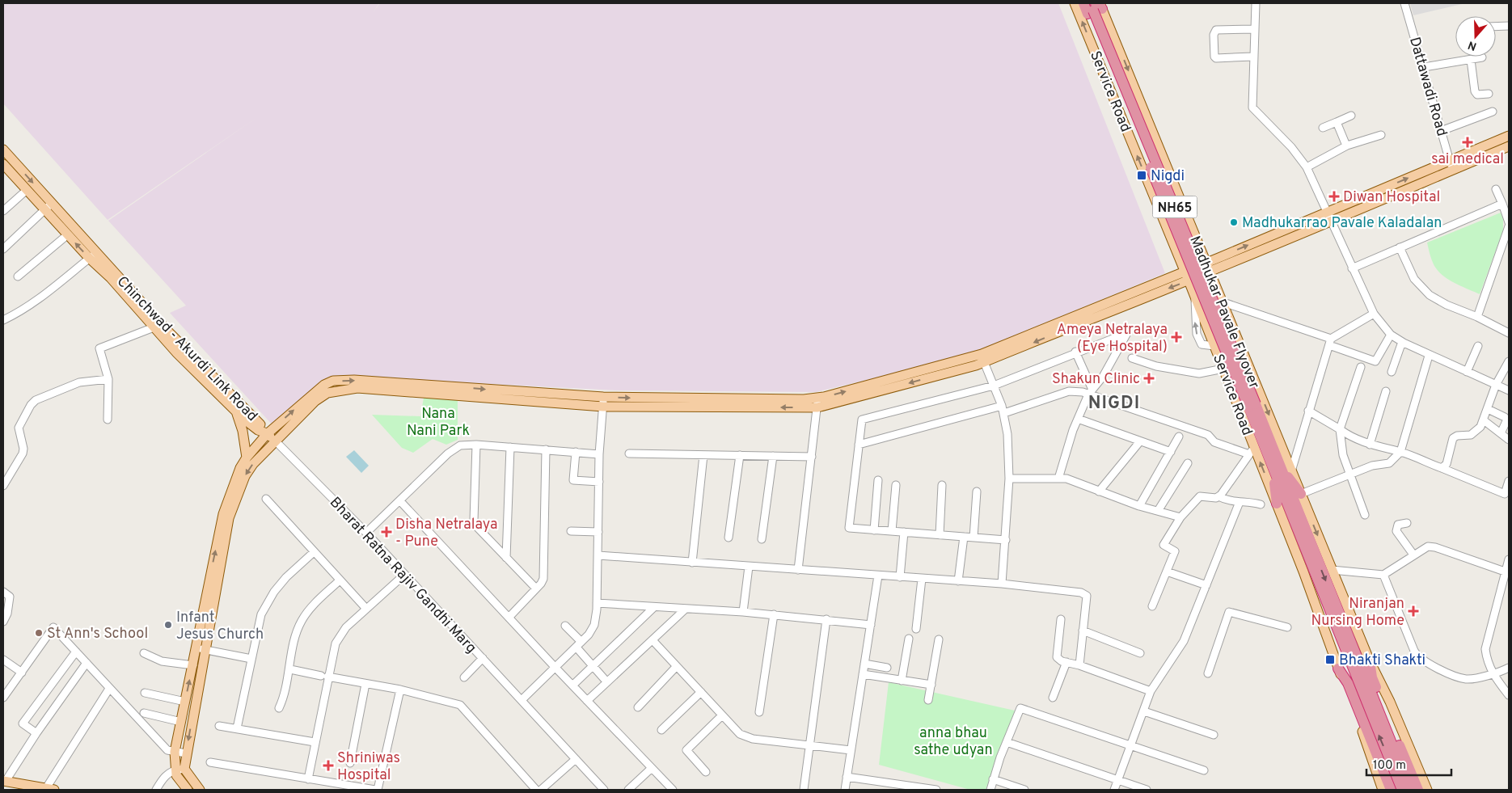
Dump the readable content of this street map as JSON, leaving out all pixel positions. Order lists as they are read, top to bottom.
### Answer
{
  "streets": {
    "highway": ["NH65", "Madhukar Pavale Flyover"],
    "main road": ["Service Road", "Chinchwad - Akurdi Link Road"],
    "street": ["Dattawadi Road", "Bharat Ratna Rajiv Gandhi Marg"]
  },
  "crossings": [
    ["Service Road", "NH65"],
    ["NH65", "Madhukar Pavale Flyover"],
    ["Chinchwad - Akurdi Link Road", "Bharat Ratna Rajiv Gandhi Marg"]
  ],
  "districts": ["NIGDI"],
  "parks": ["Nana Nani Park", "anna bhau sathe udyan"],
  "places": {
    "health": [
      "sai medical",
      "Diwan Hospital",
      "Ameya Netralaya (Eye Hospital)",
      "Shakun Clinic",
      "Disha Netralaya - Pune",
      "Niranjan Nursing Home",
      "Shriniwas Hospital"
    ],
    "transit": ["Nigdi", "Bhakti Shakti"],
    "other": ["Madhukarrao Pavale Kaladalan", "Infant Jesus Church", "St Ann's School"]
  },
  "scale_bar": "100 m",
  "north": "bottom"
}
